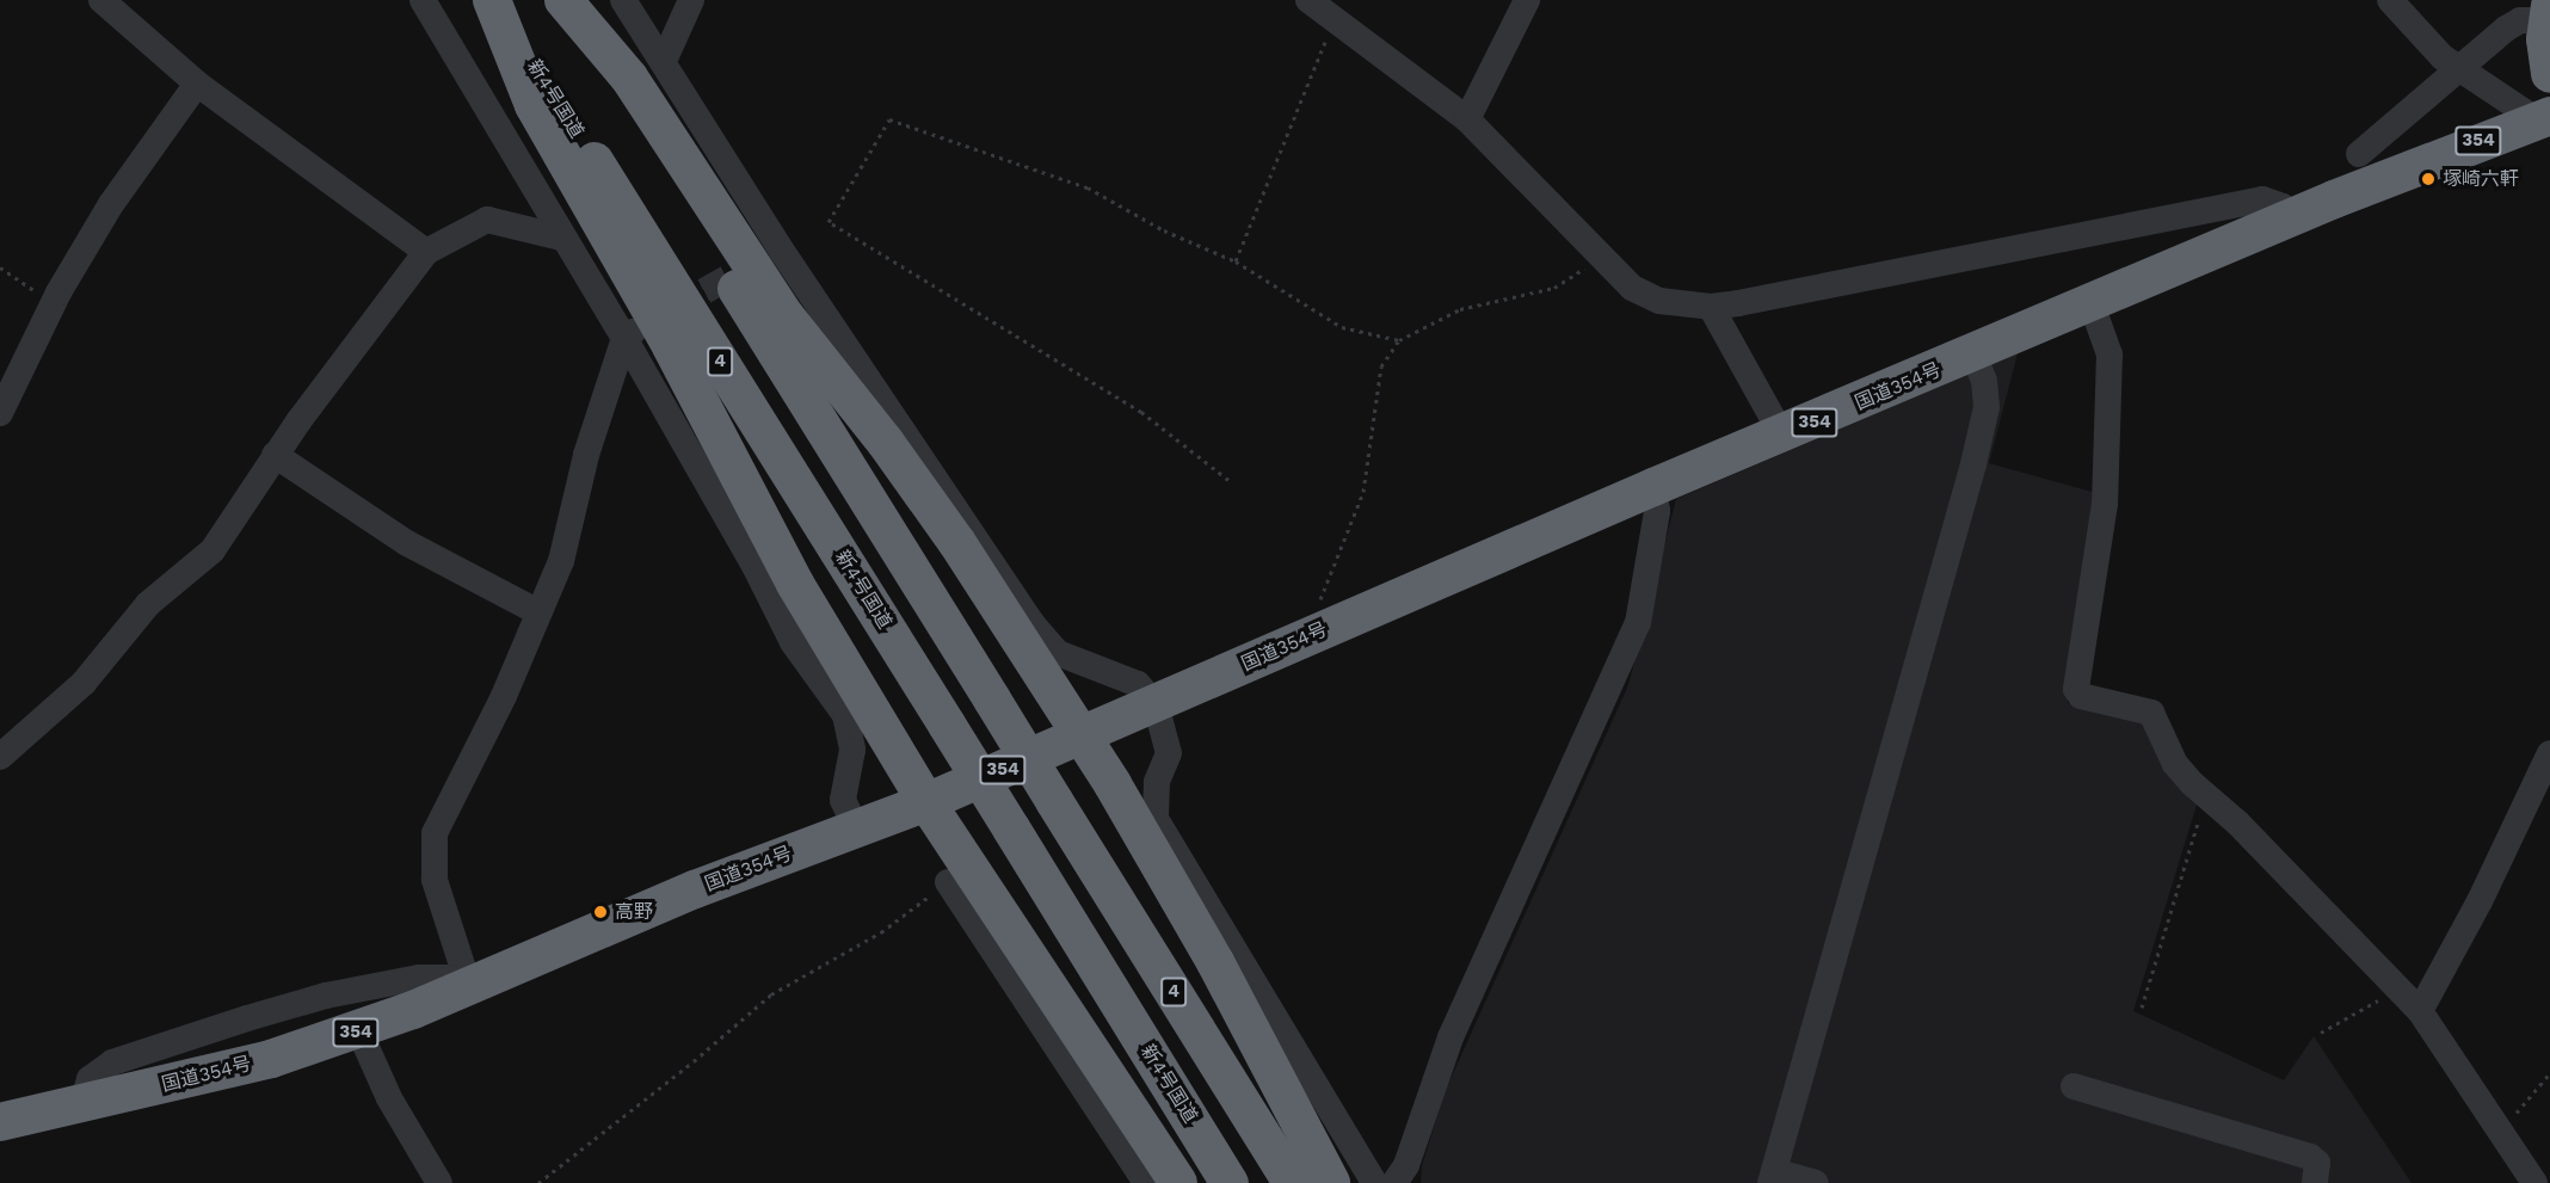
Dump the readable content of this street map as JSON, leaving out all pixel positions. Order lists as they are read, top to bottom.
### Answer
{
  "streets": {
    "highway": [
      "新4号国道",
      "354",
      "4",
      "国道354号"
    ]
  },
  "places": ["塚崎六軒", "高野"]
}
